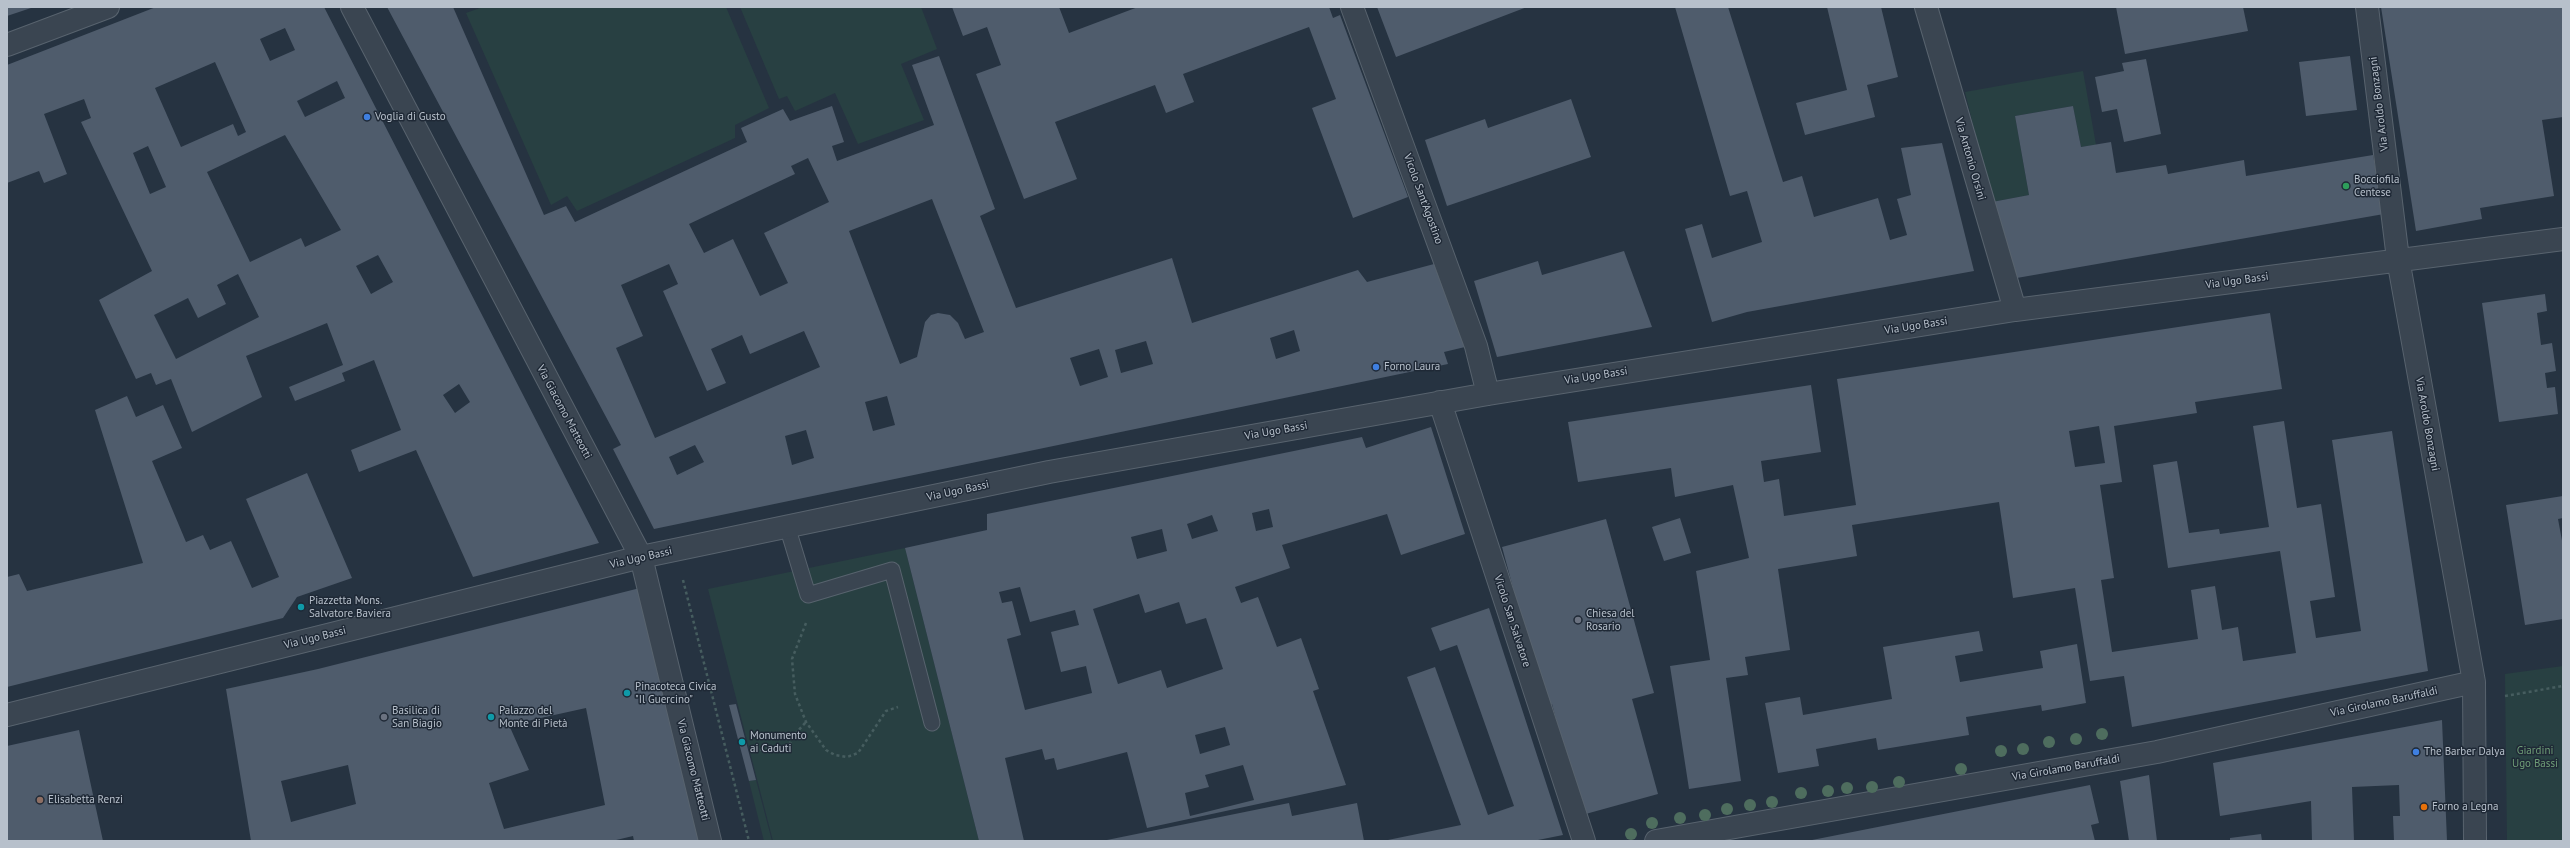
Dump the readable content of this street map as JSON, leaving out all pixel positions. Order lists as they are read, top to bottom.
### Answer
{
  "streets": {
    "street": [
      "Via Aroldo Bonzagni",
      "Via Antonio Orsini",
      "Vicolo Sant'Agostino",
      "Via Ugo Bassi",
      "Via Giacomo Matteotti",
      "Vicolo San Salvatore",
      "Via Girolamo Baruffaldi"
    ]
  },
  "crossings": [
    ["Via Aroldo Bonzagni", "Via Ugo Bassi"],
    ["Via Aroldo Bonzagni", "Via Girolamo Baruffaldi"],
    ["Via Antonio Orsini", "Via Ugo Bassi"],
    ["Vicolo Sant'Agostino", "Via Ugo Bassi"],
    ["Via Ugo Bassi", "Via Giacomo Matteotti"],
    ["Via Ugo Bassi", "Vicolo San Salvatore"]
  ],
  "parks": ["Giardini Ugo Bassi"],
  "places": [
    "Voglia di Gusto",
    "Bocciofila Centese",
    "Forno Laura",
    "Piazzetta Mons. Salvatore Baviera",
    "Chiesa del Rosario",
    "Pinacoteca Civica \"Il Guercino\"",
    "Basilica di San Biagio",
    "Palazzo del Monte di Pietà",
    "Monumento ai Caduti",
    "The Barber Dalya",
    "Elisabetta Renzi",
    "Forno a Legna"
  ]
}
